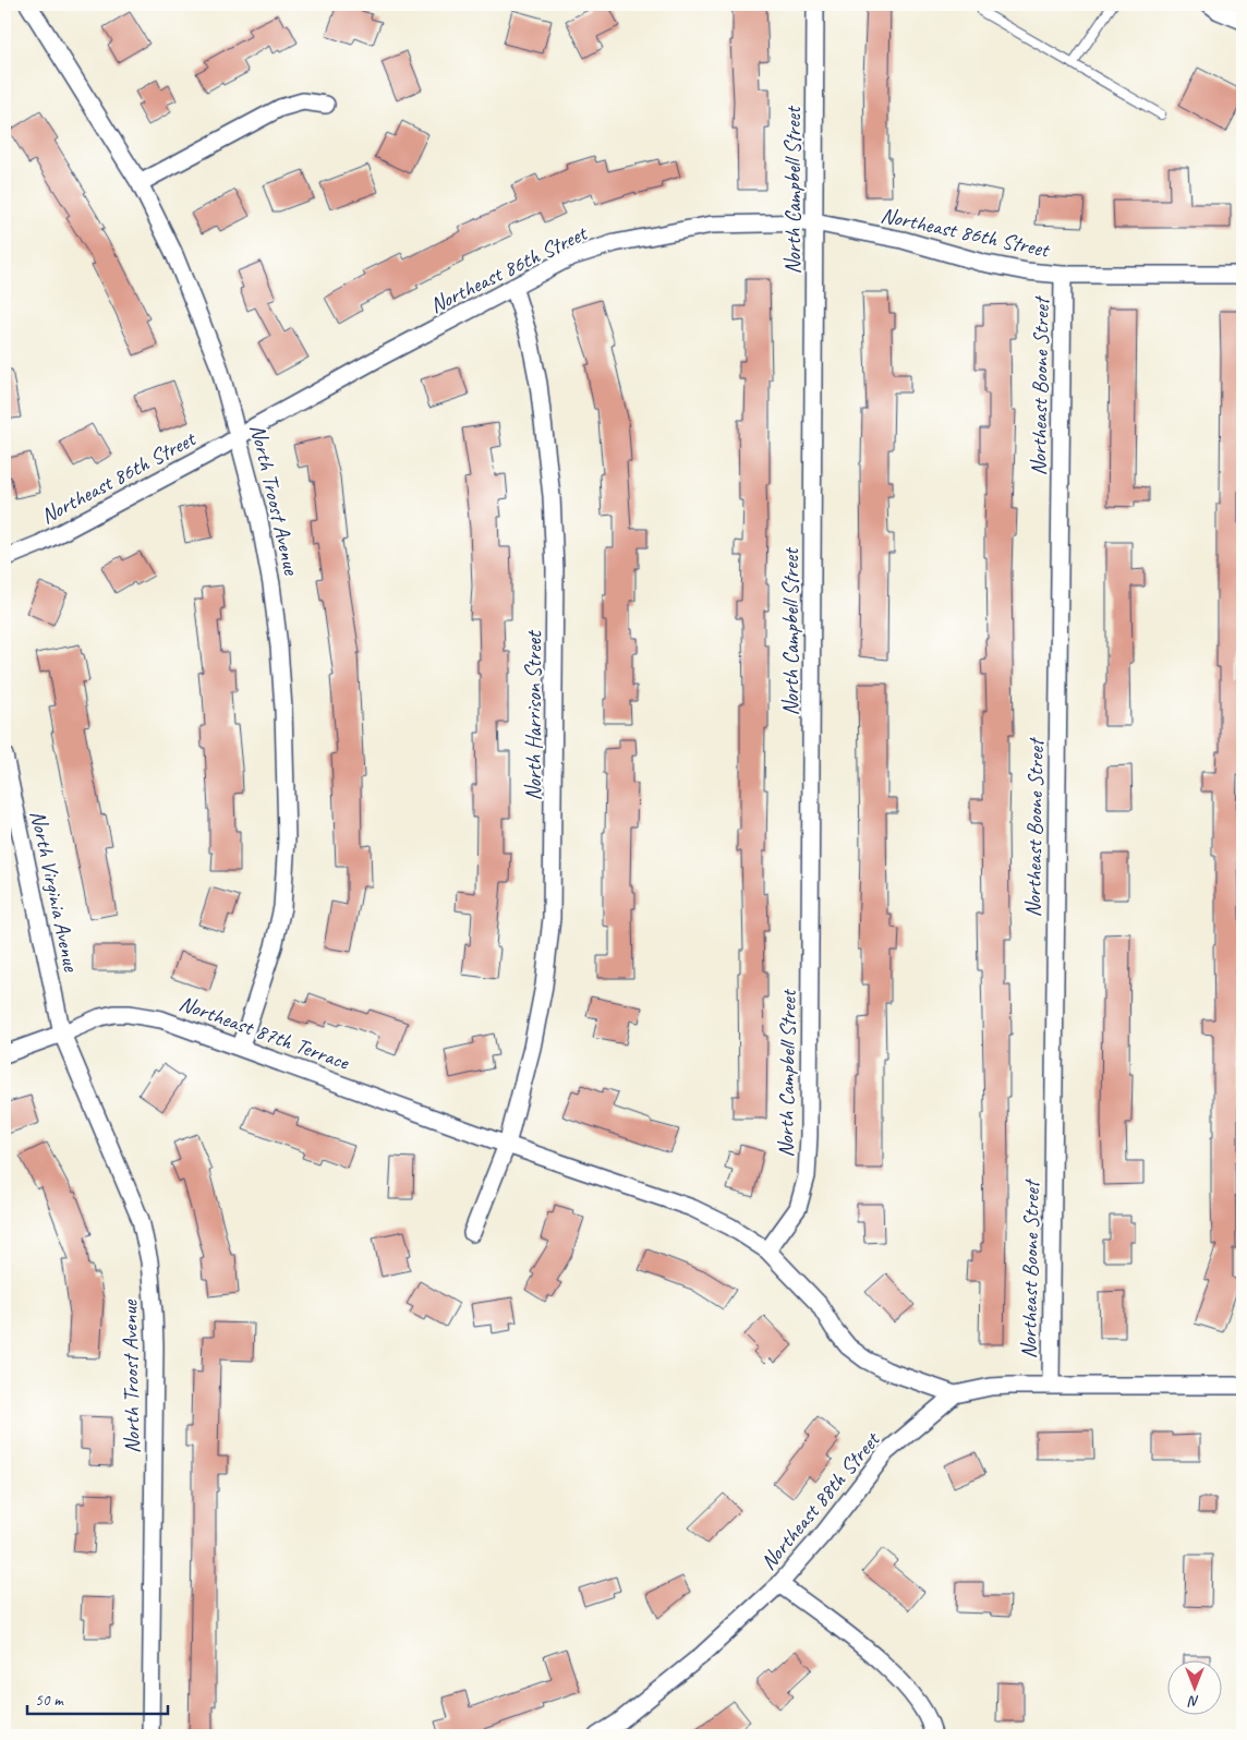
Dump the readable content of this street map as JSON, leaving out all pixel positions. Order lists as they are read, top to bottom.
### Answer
{
  "streets": {
    "street": [
      "North Campbell Street",
      "Northeast 86th Street",
      "Northeast Boone Street",
      "North Troost Avenue",
      "North Harrison Street",
      "North Virginia Avenue",
      "Northeast 87th Terrace",
      "Northeast 88th Street"
    ]
  },
  "crossings": [
    ["North Campbell Street", "Northeast 86th Street"],
    ["North Campbell Street", "Northeast 87th Terrace"],
    ["Northeast 86th Street", "Northeast Boone Street"],
    ["Northeast 86th Street", "North Troost Avenue"],
    ["Northeast 86th Street", "North Harrison Street"],
    ["Northeast Boone Street", "Northeast 88th Street"],
    ["North Troost Avenue", "North Virginia Avenue"],
    ["North Troost Avenue", "Northeast 87th Terrace"],
    ["North Harrison Street", "Northeast 87th Terrace"],
    ["North Virginia Avenue", "Northeast 87th Terrace"],
    ["Northeast 87th Terrace", "Northeast 88th Street"]
  ],
  "scale_bar": "50 m",
  "north": "bottom"
}
